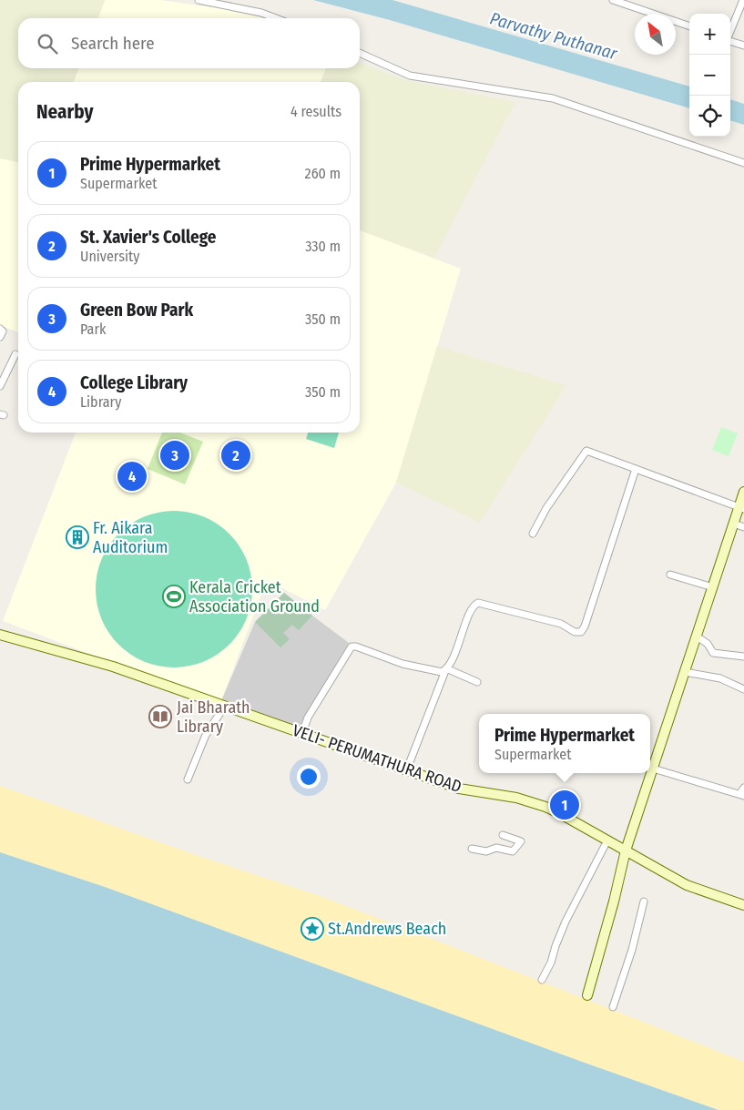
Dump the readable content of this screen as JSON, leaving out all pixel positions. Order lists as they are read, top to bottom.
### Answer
{
  "streets": {
    "main road": ["VELI- PERUMATHURA ROAD"]
  },
  "water": ["Parvathy Puthanar"],
  "places": {
    "building": ["Fr. Aikara Auditorium"],
    "sports": ["Kerala Cricket Association Ground"],
    "library": ["Jai Bharath Library"],
    "place": ["St.Andrews Beach"]
  },
  "north": "top left",
  "page": {
    "map_buttons": ["+", "−"],
    "search": "Search here",
    "heading": ["Nearby", "4 results"],
    "list": [
      {
        "mark": "1",
        "name": "Prime Hypermarket",
        "note": "Supermarket",
        "value": "260 m"
      },
      {
        "mark": "2",
        "name": "St. Xavier's College",
        "note": "University",
        "value": "330 m"
      },
      {
        "mark": "3",
        "name": "Green Bow Park",
        "note": "Park",
        "value": "350 m"
      },
      {
        "mark": "4",
        "name": "College Library",
        "note": "Library",
        "value": "350 m"
      }
    ],
    "pins": [
      "2",
      "3",
      "4",
      "1"
    ],
    "popup": ["Prime Hypermarket", "Supermarket"]
  }
}
